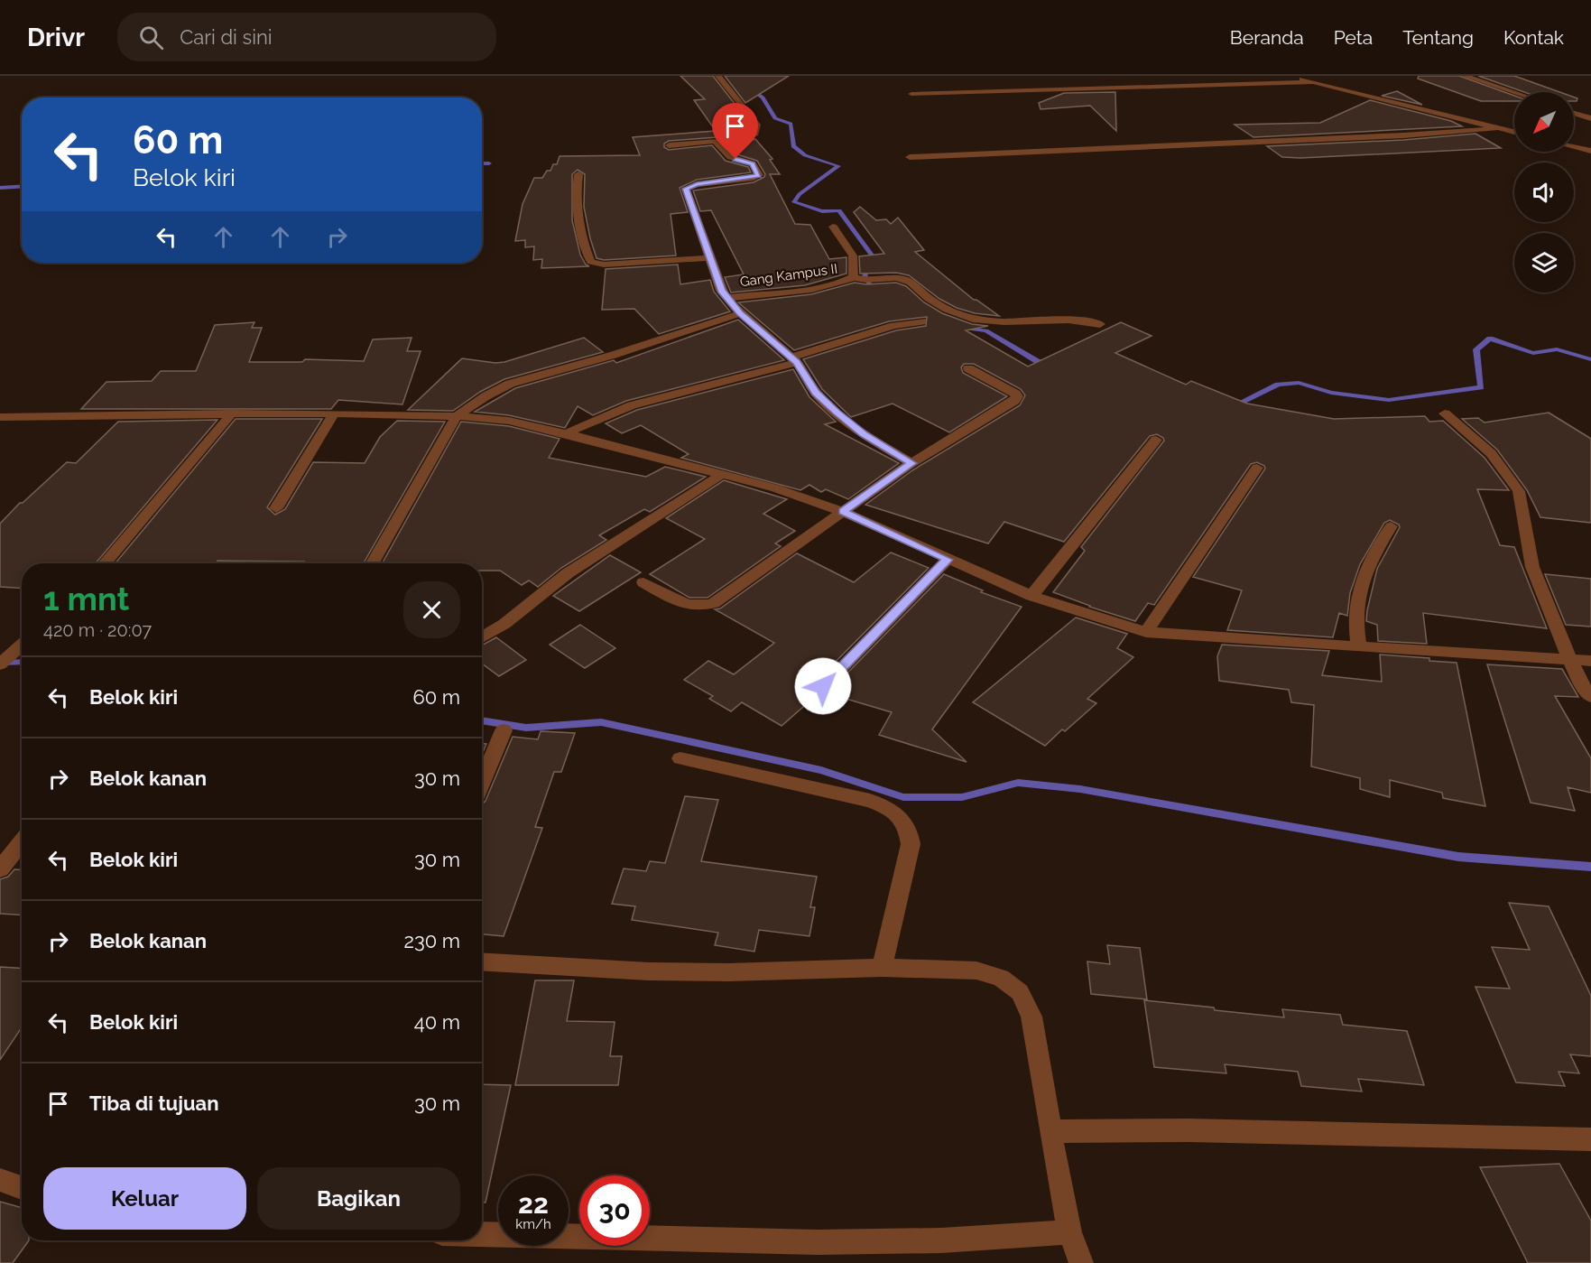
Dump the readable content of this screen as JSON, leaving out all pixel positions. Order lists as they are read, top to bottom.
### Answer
{
  "streets": {
    "street": ["Gang Kampus II"]
  },
  "north": "bottom left",
  "page": {
    "header": "Drivr",
    "search": "Cari di sini",
    "nav": [
      "Beranda",
      "Peta",
      "Tentang",
      "Kontak"
    ],
    "turn": ["60 m", "Belok kiri"],
    "heading": ["1 mnt", "420 m · 20:07"],
    "list": [
      {
        "name": "Belok kiri",
        "value": "60 m"
      },
      {
        "name": "Belok kanan",
        "value": "30 m"
      },
      {
        "name": "Belok kiri",
        "value": "30 m"
      },
      {
        "name": "Belok kanan",
        "value": "230 m"
      },
      {
        "name": "Belok kiri",
        "value": "40 m"
      },
      {
        "name": "Tiba di tujuan",
        "value": "30 m"
      }
    ],
    "buttons": ["Keluar", "Bagikan"],
    "speed": "22 km/h",
    "limit": "30"
  }
}
